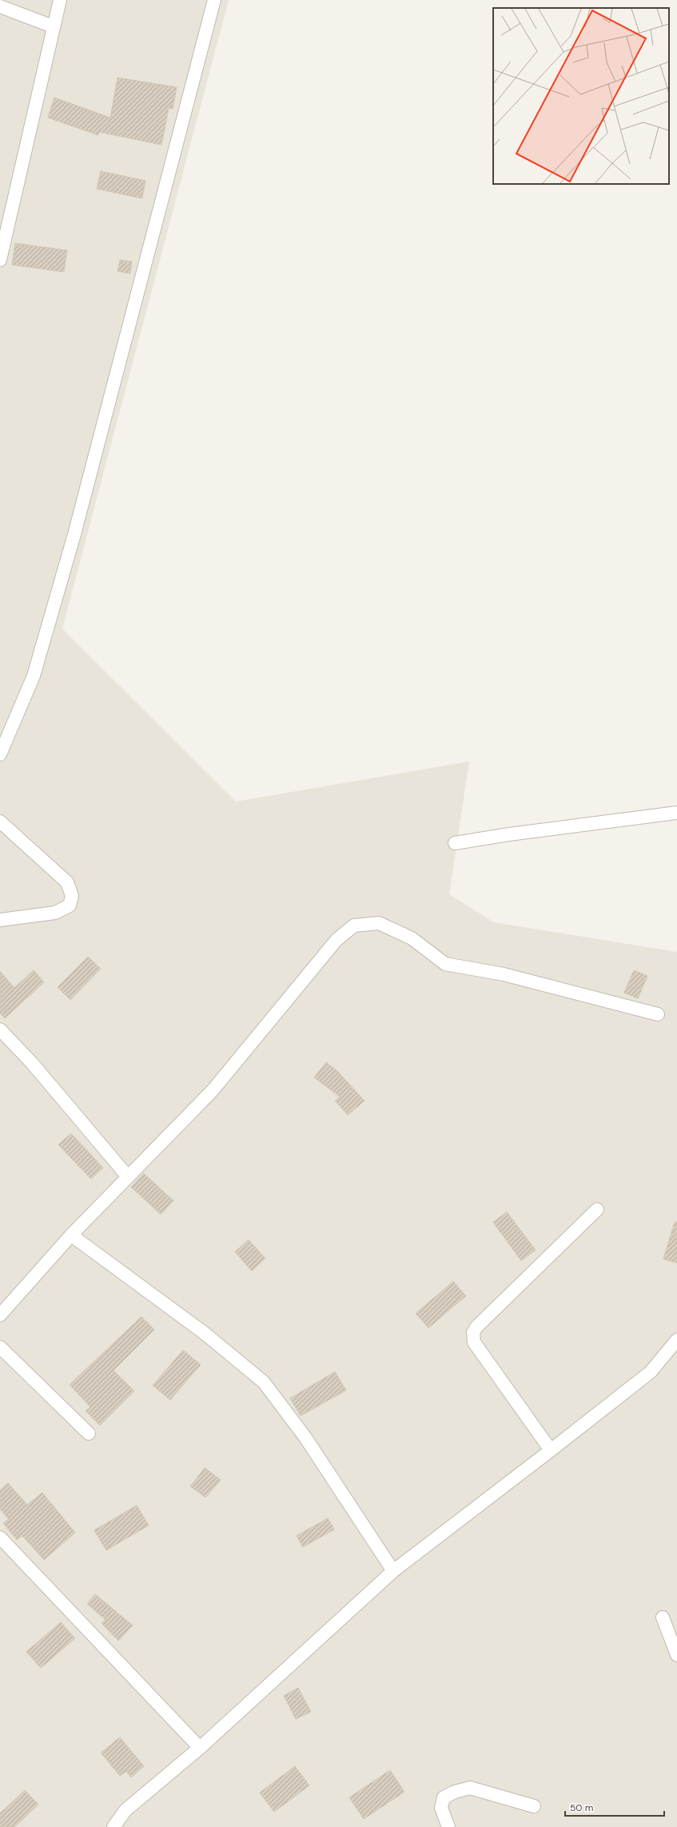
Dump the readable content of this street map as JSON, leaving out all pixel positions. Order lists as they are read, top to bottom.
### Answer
{
  "scale_bar": "50 m"
}
